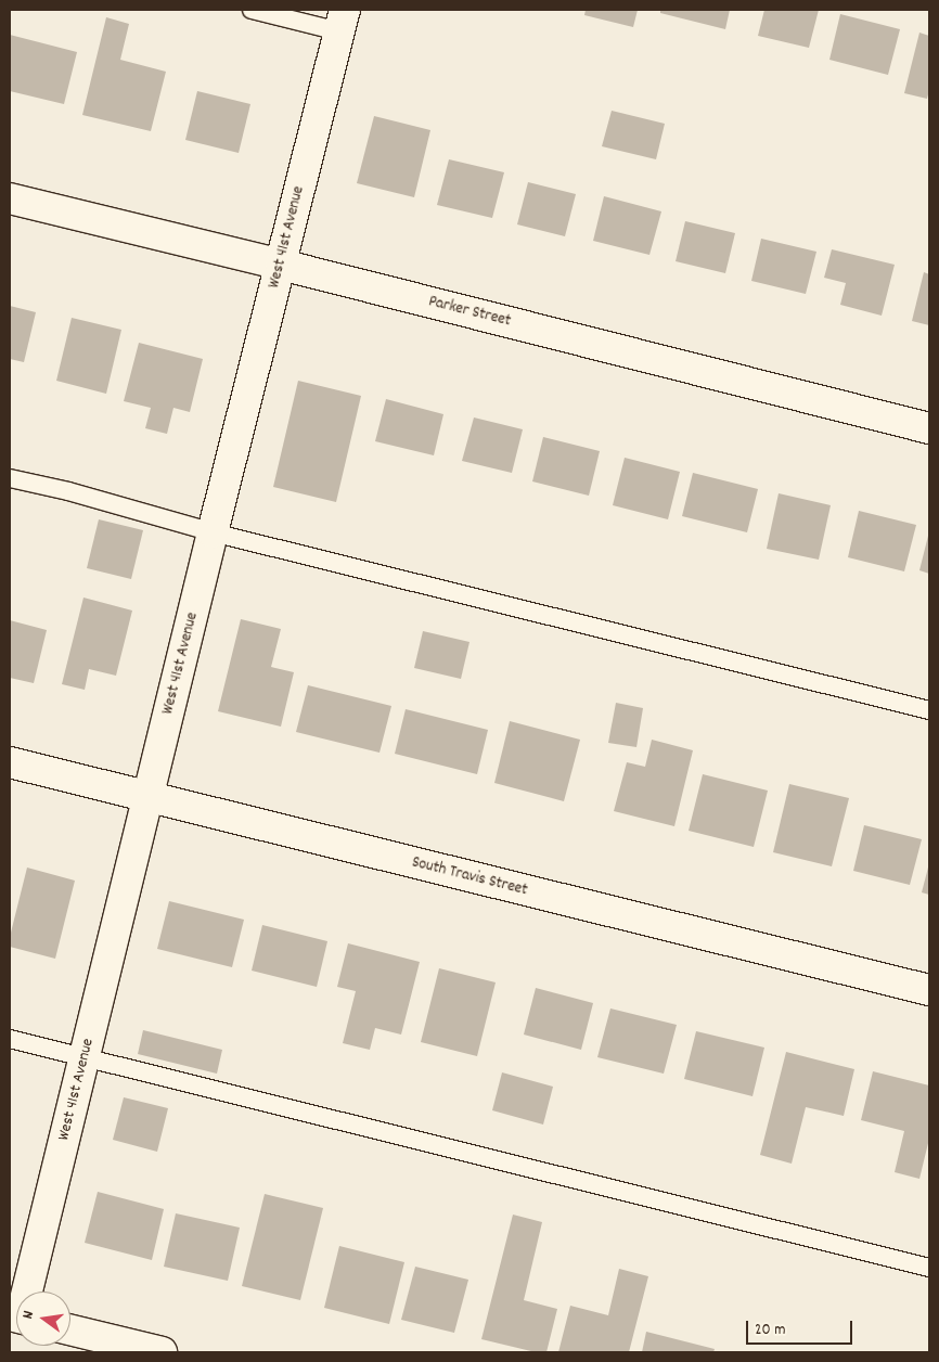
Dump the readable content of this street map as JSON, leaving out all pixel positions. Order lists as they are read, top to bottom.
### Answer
{
  "streets": {
    "street": ["West 41st Avenue", "Parker Street", "South Travis Street"]
  },
  "crossings": [
    ["West 41st Avenue", "Parker Street"],
    ["West 41st Avenue", "South Travis Street"]
  ],
  "scale_bar": "20 m",
  "north": "left"
}
